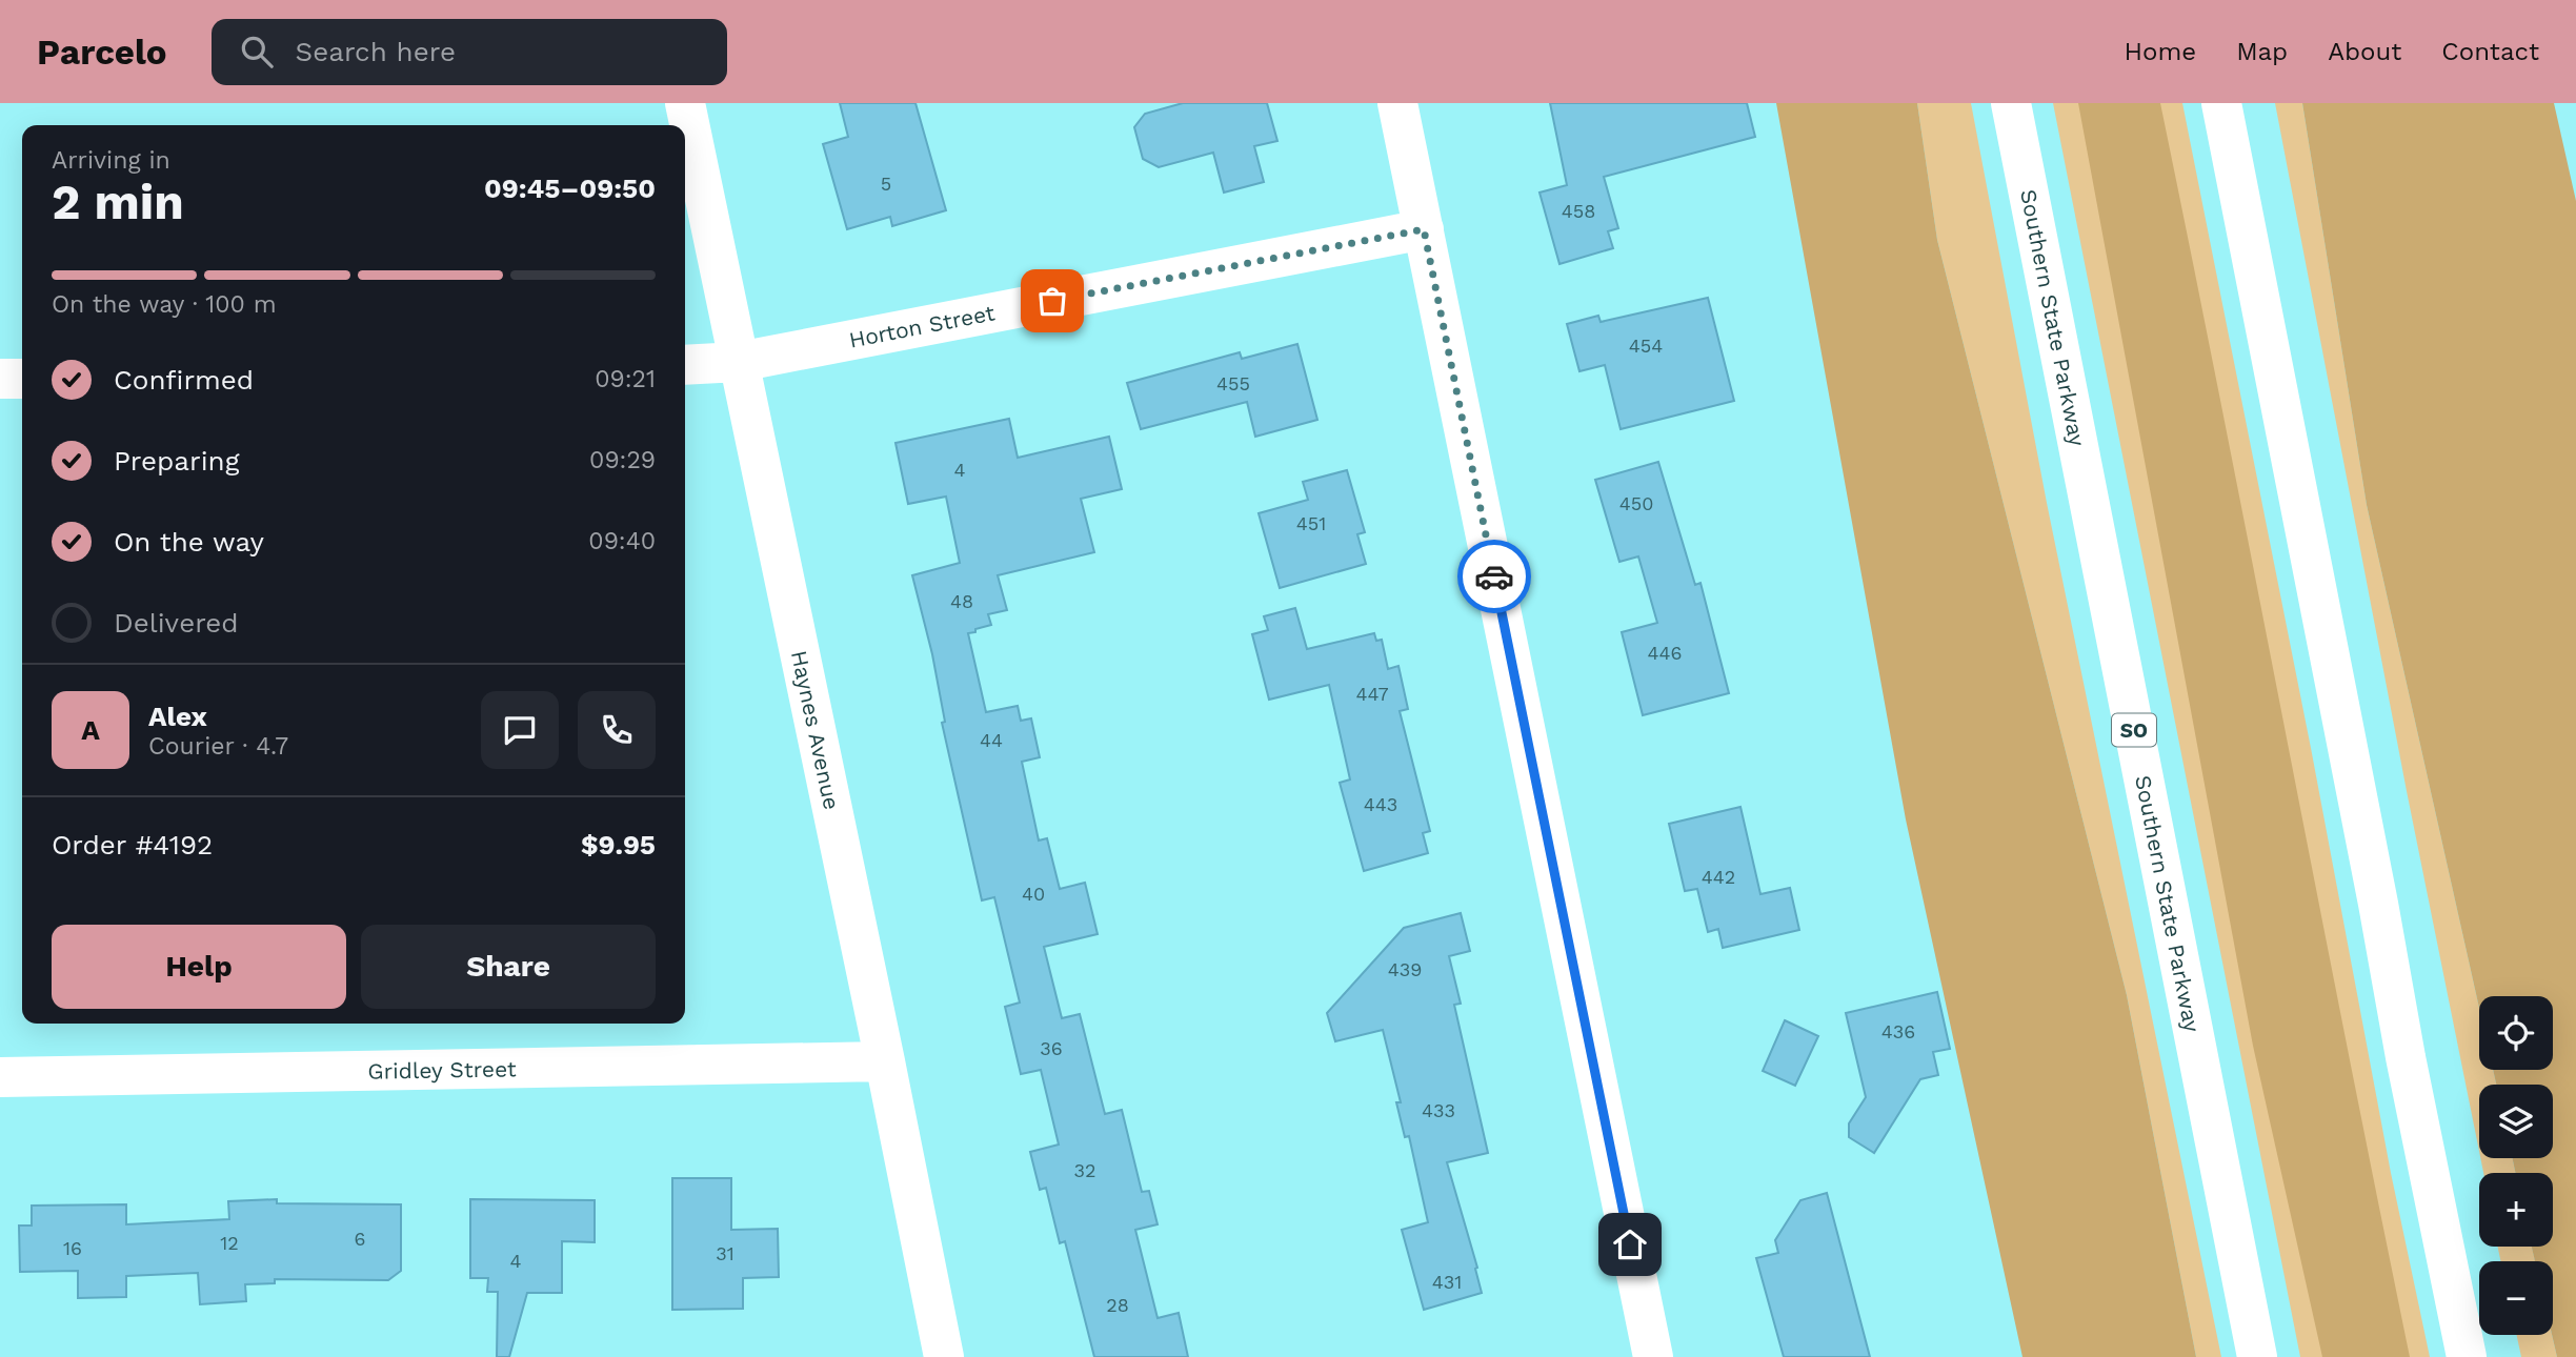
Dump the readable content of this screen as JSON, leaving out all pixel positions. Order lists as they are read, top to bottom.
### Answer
{
  "streets": {
    "main road": [
      "Southern State Parkway",
      "Horton Street",
      "Haynes Avenue",
      "SO",
      "Gridley Street"
    ]
  },
  "crossings": [
    ["Horton Street", "Haynes Avenue"],
    ["Haynes Avenue", "Gridley Street"]
  ],
  "house_numbers": [
    "5",
    "458",
    "454",
    "455",
    "4",
    "450",
    "451",
    "48",
    "446",
    "447",
    "44",
    "443",
    "442",
    "40",
    "439",
    "436",
    "36",
    "433",
    "32",
    "6",
    "12",
    "16",
    "31",
    "4",
    "431",
    "28"
  ],
  "page": {
    "header": "Parcelo",
    "search": "Search here",
    "nav": [
      "Home",
      "Map",
      "About",
      "Contact"
    ],
    "heading": ["2 min", "Arriving in", "09:45–09:50"],
    "panel": [
      "Alex",
      "Courier · 4.7",
      "Order #4192",
      "$9.95"
    ],
    "bar": "On the way · 100 m",
    "list": [
      ["Confirmed", "09:21"],
      ["Preparing", "09:29"],
      ["On the way", "09:40"],
      "Delivered"
    ],
    "round": "A",
    "buttons": ["Help", "Share"],
    "map_buttons": ["+", "−"]
  }
}
